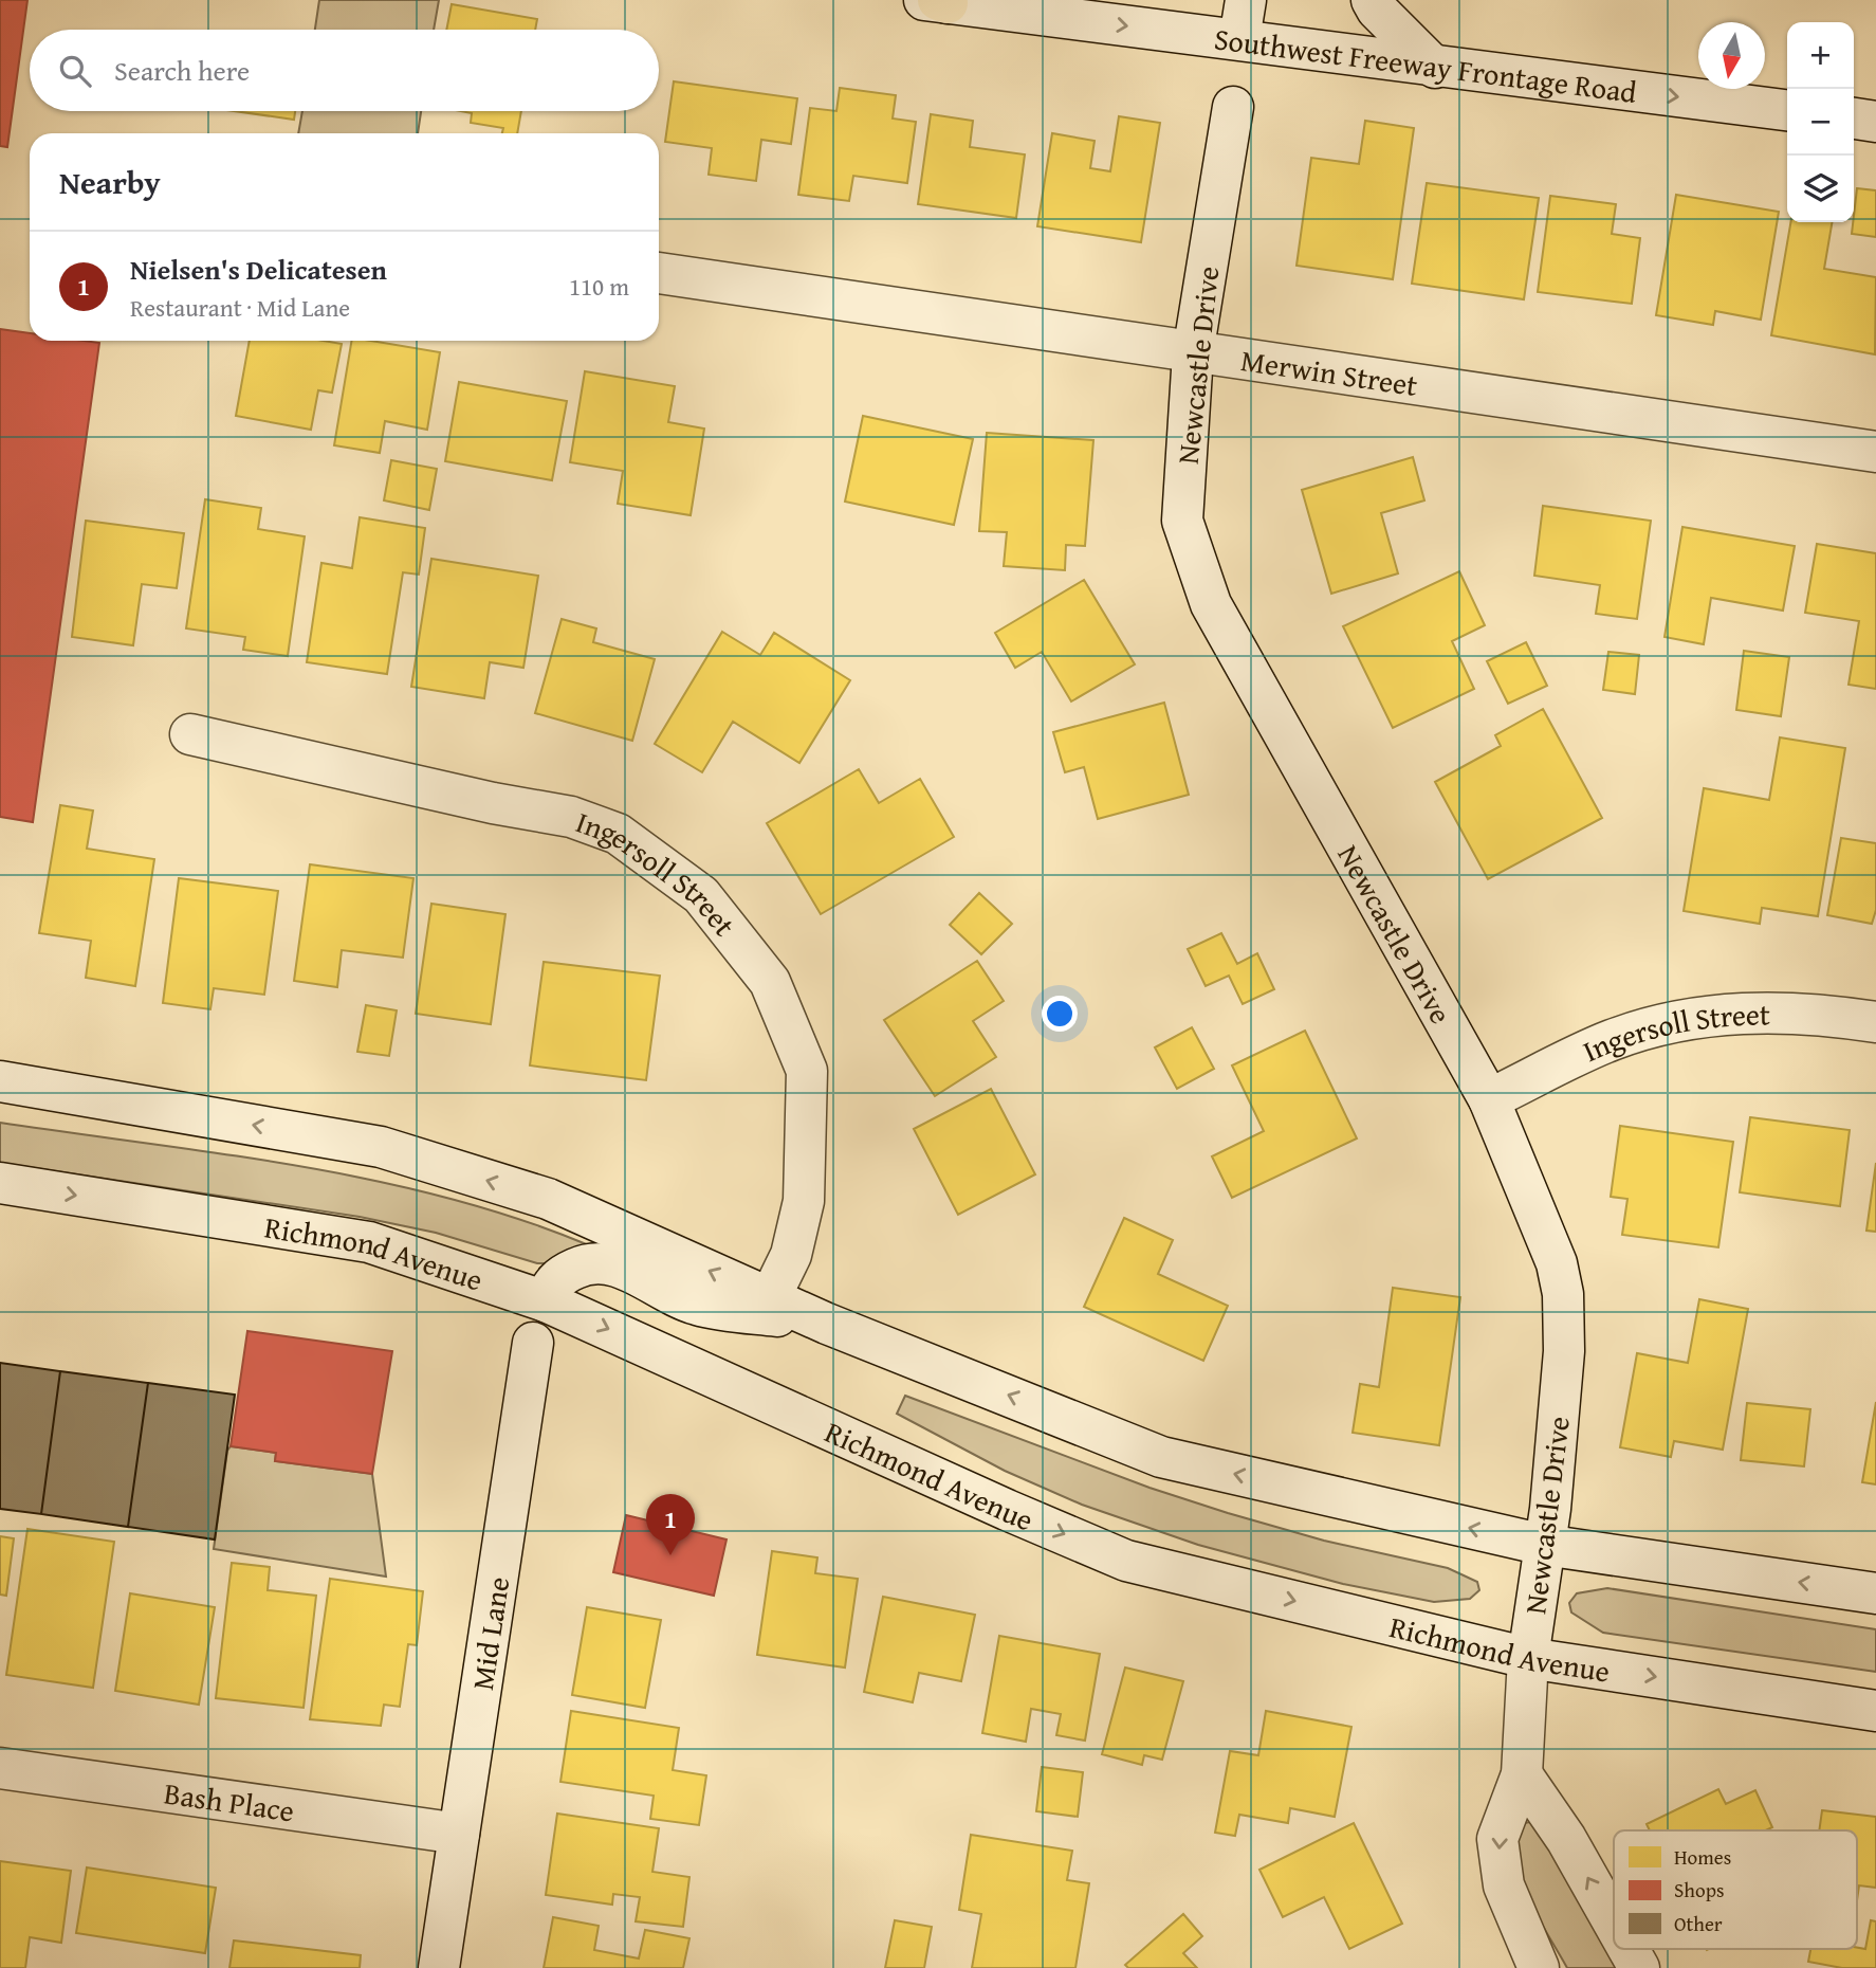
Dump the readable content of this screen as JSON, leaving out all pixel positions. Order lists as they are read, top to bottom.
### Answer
{
  "streets": {
    "street": [
      "Southwest Freeway Frontage Road",
      "Newcastle Drive",
      "Merwin Street",
      "Ingersoll Street",
      "Richmond Avenue",
      "Mid Lane",
      "Bash Place"
    ]
  },
  "crossings": [
    ["Newcastle Drive", "Merwin Street"],
    ["Newcastle Drive", "Ingersoll Street"],
    ["Newcastle Drive", "Richmond Avenue"],
    ["Richmond Avenue", "Mid Lane"],
    ["Mid Lane", "Bash Place"]
  ],
  "one_way": ["Southwest Freeway Frontage Road"],
  "legend": ["Homes", "Shops", "Other"],
  "north": "bottom",
  "page": {
    "map_buttons": ["+", "−"],
    "search": "Search here",
    "heading": "Nearby",
    "list": [
      {
        "mark": "1",
        "name": "Nielsen's Delicatesen",
        "note": "Restaurant · Mid Lane",
        "value": "110 m"
      }
    ],
    "pins": "1"
  }
}
